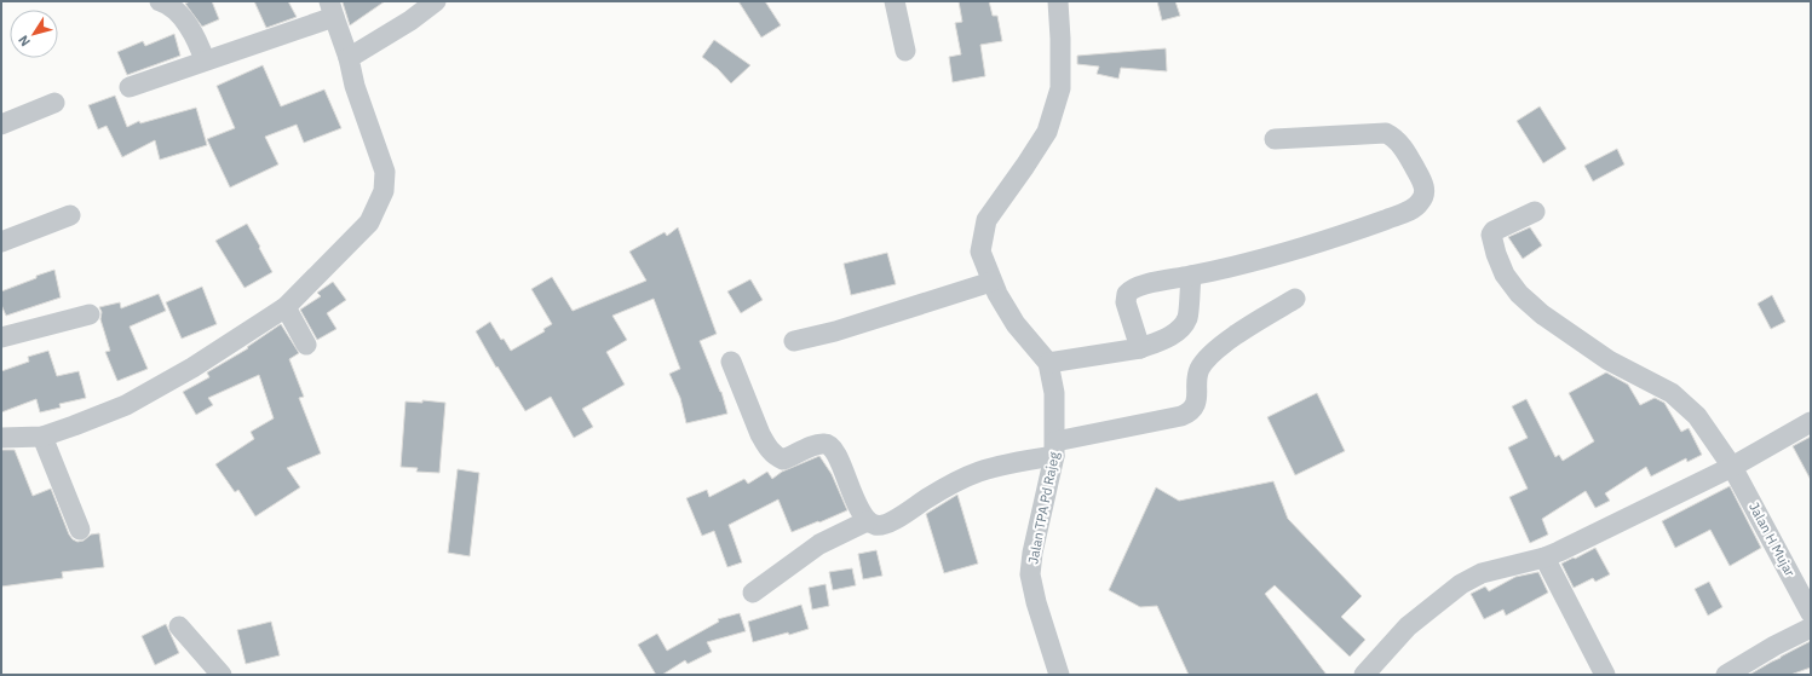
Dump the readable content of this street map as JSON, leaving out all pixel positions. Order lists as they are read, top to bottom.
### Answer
{
  "streets": {
    "street": ["Jalan TPA Pd Rajeg", "Jalan H Mujar"]
  },
  "north": "bottom left"
}
